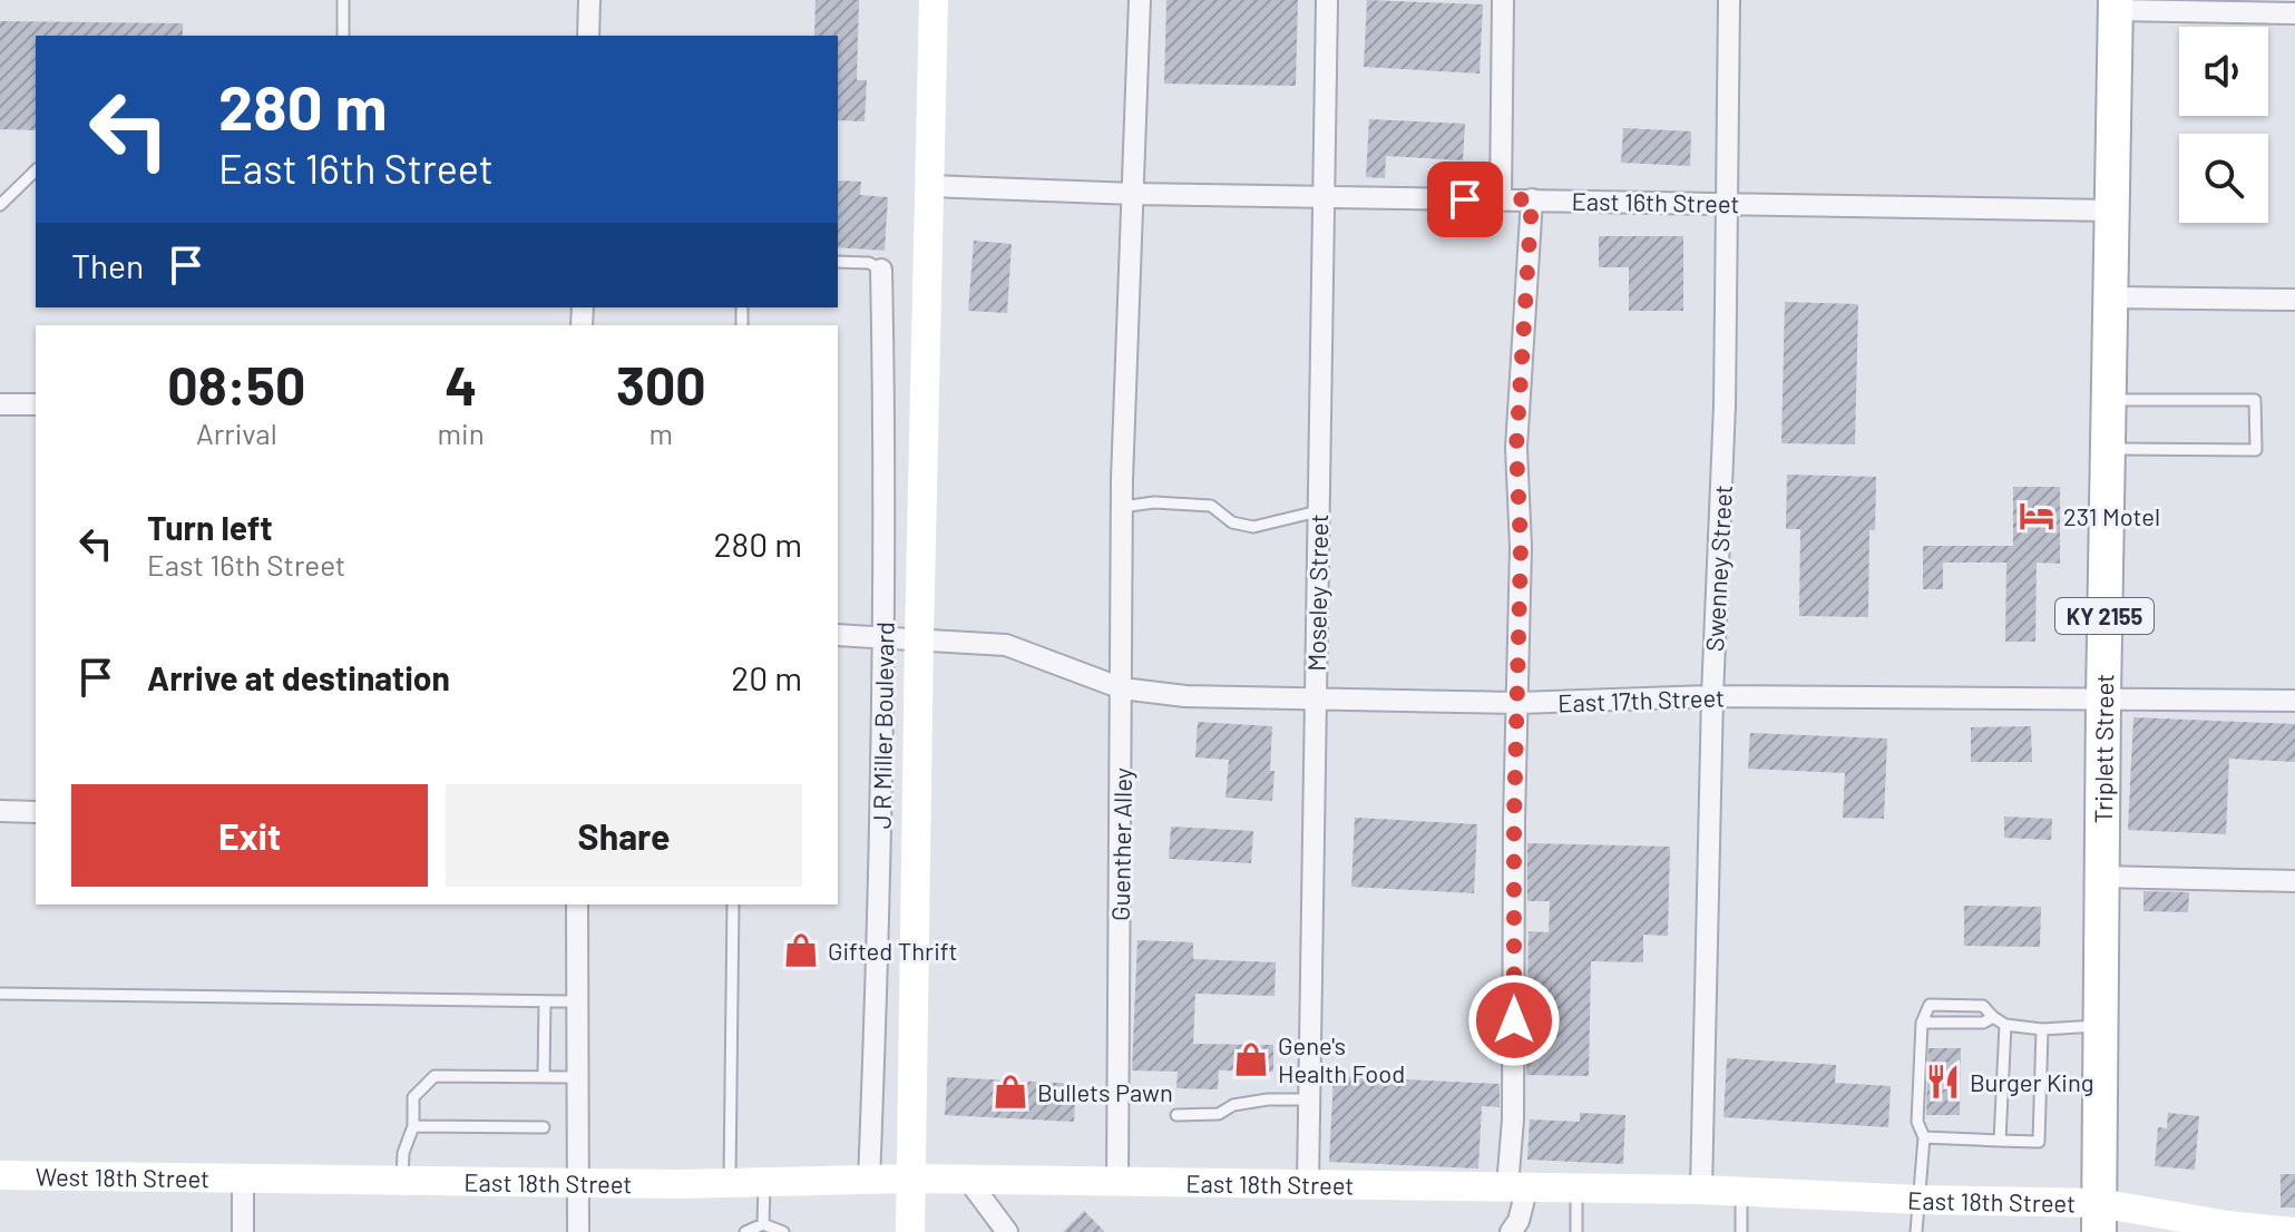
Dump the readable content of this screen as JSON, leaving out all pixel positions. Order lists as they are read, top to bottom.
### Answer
{
  "streets": {
    "main road": ["KY 2155", "Triplett Street"],
    "street": [
      "East 16th Street",
      "Swenney Street",
      "Moseley Street",
      "East 17th Street",
      "J R Miller Boulevard",
      "Guenther Alley",
      "West 18th Street",
      "East 18th Street"
    ]
  },
  "crossings": [
    ["East 16th Street", "Swenney Street"],
    ["East 16th Street", "Moseley Street"],
    ["East 16th Street", "Triplett Street"],
    ["East 16th Street", "Guenther Alley"],
    ["Swenney Street", "East 17th Street"],
    ["Swenney Street", "East 18th Street"],
    ["Moseley Street", "East 17th Street"],
    ["Moseley Street", "East 18th Street"],
    ["East 17th Street", "J R Miller Boulevard"],
    ["East 17th Street", "Triplett Street"],
    ["East 17th Street", "Guenther Alley"],
    ["J R Miller Boulevard", "East 18th Street"],
    ["Triplett Street", "East 18th Street"],
    ["Guenther Alley", "East 18th Street"],
    ["West 18th Street", "East 18th Street"]
  ],
  "places": {
    "hotel": ["231 Motel"],
    "shop": ["Gifted Thrift", "Gene's Health Food", "Bullets Pawn"],
    "restaurant": ["Burger King"]
  },
  "page": {
    "turn": ["280 m", "East 16th Street"],
    "then": "Then",
    "eta": [
      "08:50",
      "Arrival",
      "4",
      "min",
      "300",
      "m"
    ],
    "list": [
      {
        "name": "Turn left",
        "note": "East 16th Street",
        "value": "280 m"
      },
      {
        "name": "Arrive at destination",
        "value": "20 m"
      }
    ],
    "buttons": ["Exit", "Share"]
  }
}
